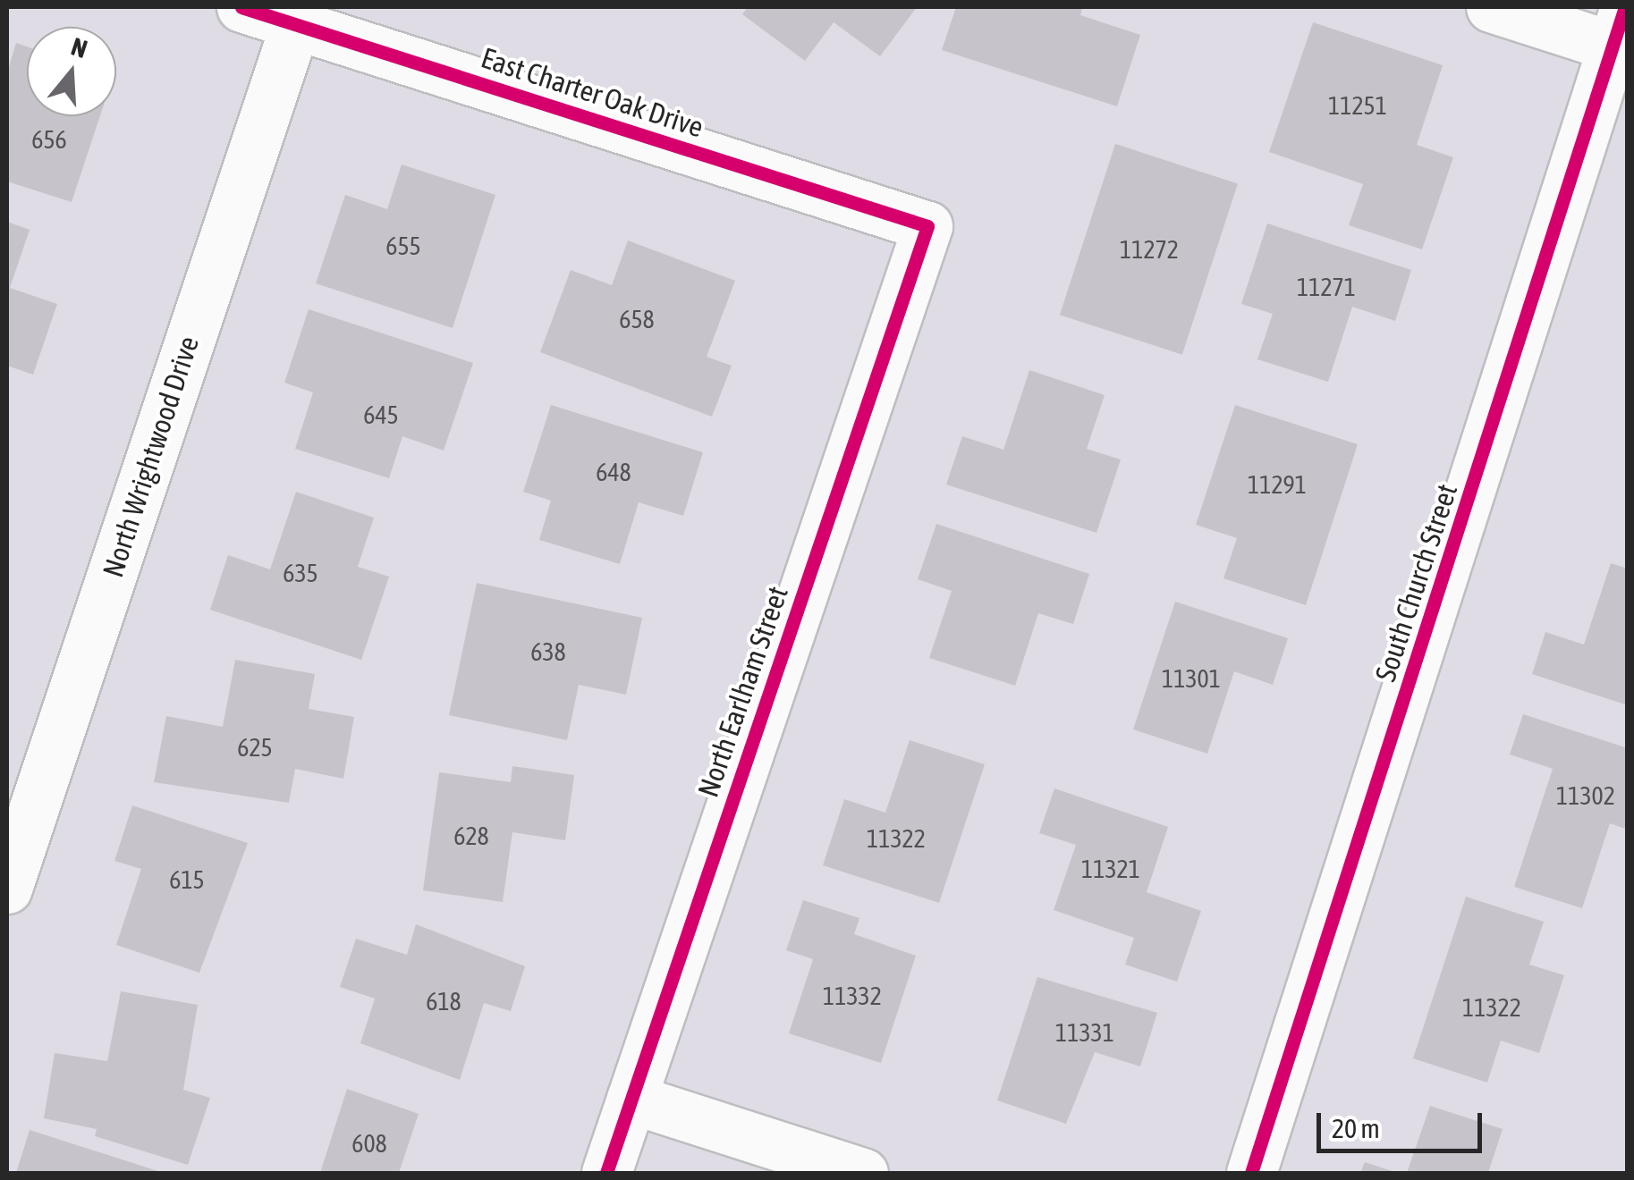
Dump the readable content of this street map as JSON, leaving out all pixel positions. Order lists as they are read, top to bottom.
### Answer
{
  "streets": {
    "street": [
      "East Charter Oak Drive",
      "North Wrightwood Drive",
      "South Church Street",
      "North Earlham Street"
    ]
  },
  "crossings": [
    ["East Charter Oak Drive", "North Wrightwood Drive"],
    ["East Charter Oak Drive", "North Earlham Street"]
  ],
  "house_numbers": [
    "11251",
    "656",
    "655",
    "11272",
    "11271",
    "658",
    "645",
    "648",
    "11291",
    "635",
    "638",
    "11301",
    "625",
    "11302",
    "628",
    "11322",
    "11321",
    "615",
    "11332",
    "618",
    "11322",
    "11331",
    "608"
  ],
  "scale_bar": "20 m",
  "north": "top"
}
